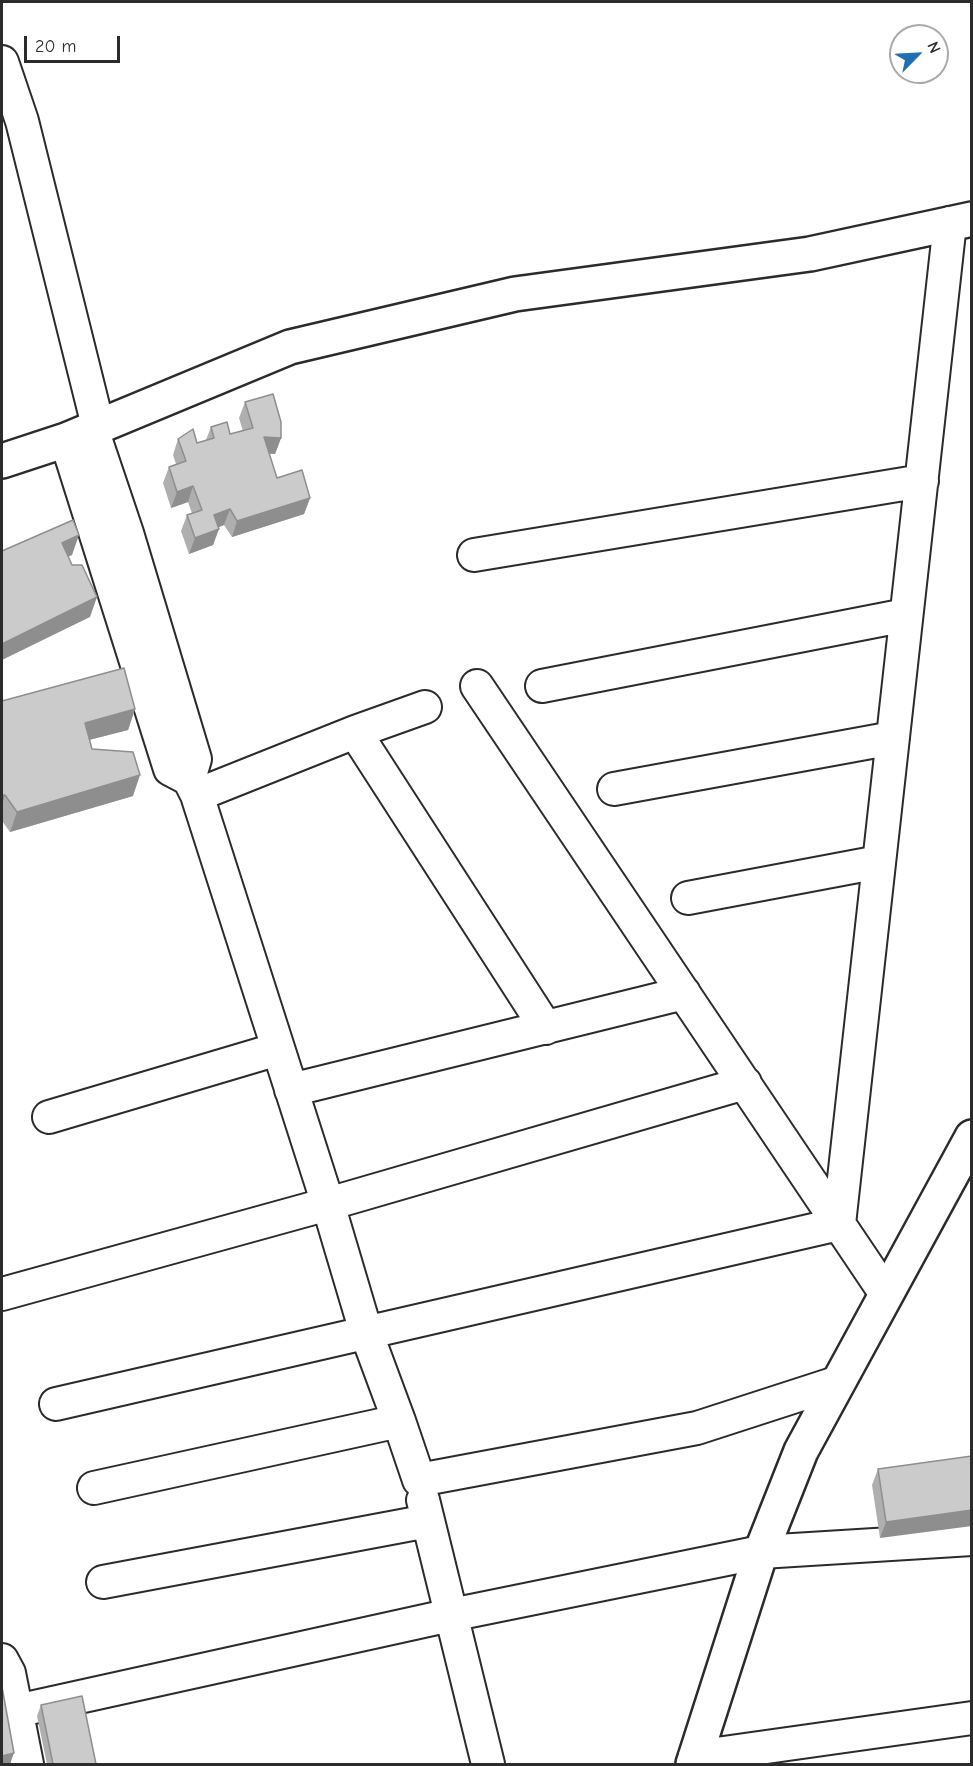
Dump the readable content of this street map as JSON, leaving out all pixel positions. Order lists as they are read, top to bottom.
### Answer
{
  "scale_bar": "20 m",
  "north": "top right"
}
